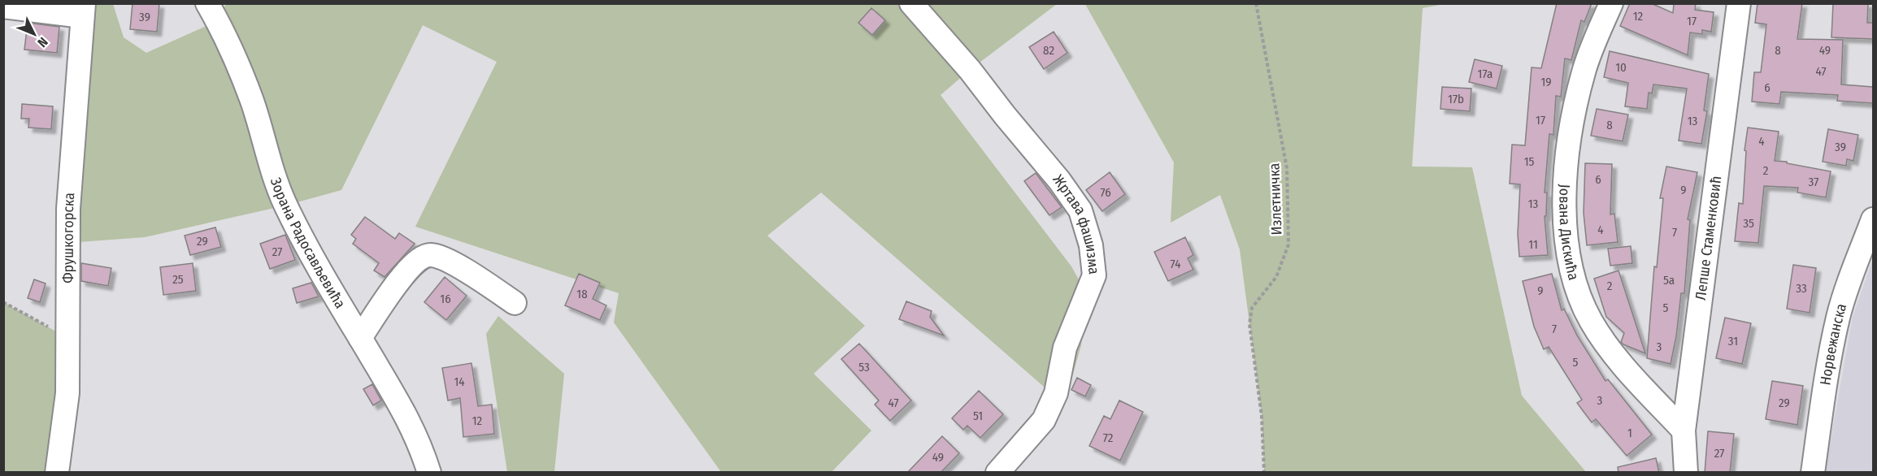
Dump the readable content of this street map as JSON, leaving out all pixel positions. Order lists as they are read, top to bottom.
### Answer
{
  "streets": {
    "street": [
      "Жртава фашизма",
      "Јована Дискића",
      "Фрушкогорска",
      "Лепше Стаменковић",
      "Зорана Радосављевића",
      "Норвежанска"
    ],
    "path": ["Излетничка"]
  },
  "crossings": [
    ["Јована Дискића", "Лепше Стаменковић"]
  ],
  "house_numbers": [
    "12",
    "39",
    "17",
    "82",
    "8",
    "49",
    "10",
    "47",
    "17a",
    "19",
    "6",
    "17b",
    "17",
    "13",
    "8",
    "4",
    "39",
    "15",
    "2",
    "6",
    "37",
    "9",
    "76",
    "13",
    "35",
    "4",
    "7",
    "29",
    "11",
    "27",
    "74",
    "25",
    "5a",
    "2",
    "33",
    "9",
    "18",
    "16",
    "5",
    "7",
    "31",
    "3",
    "5",
    "53",
    "14",
    "3",
    "47",
    "29",
    "51",
    "12",
    "1",
    "72",
    "27",
    "49"
  ],
  "north": "bottom right"
}
